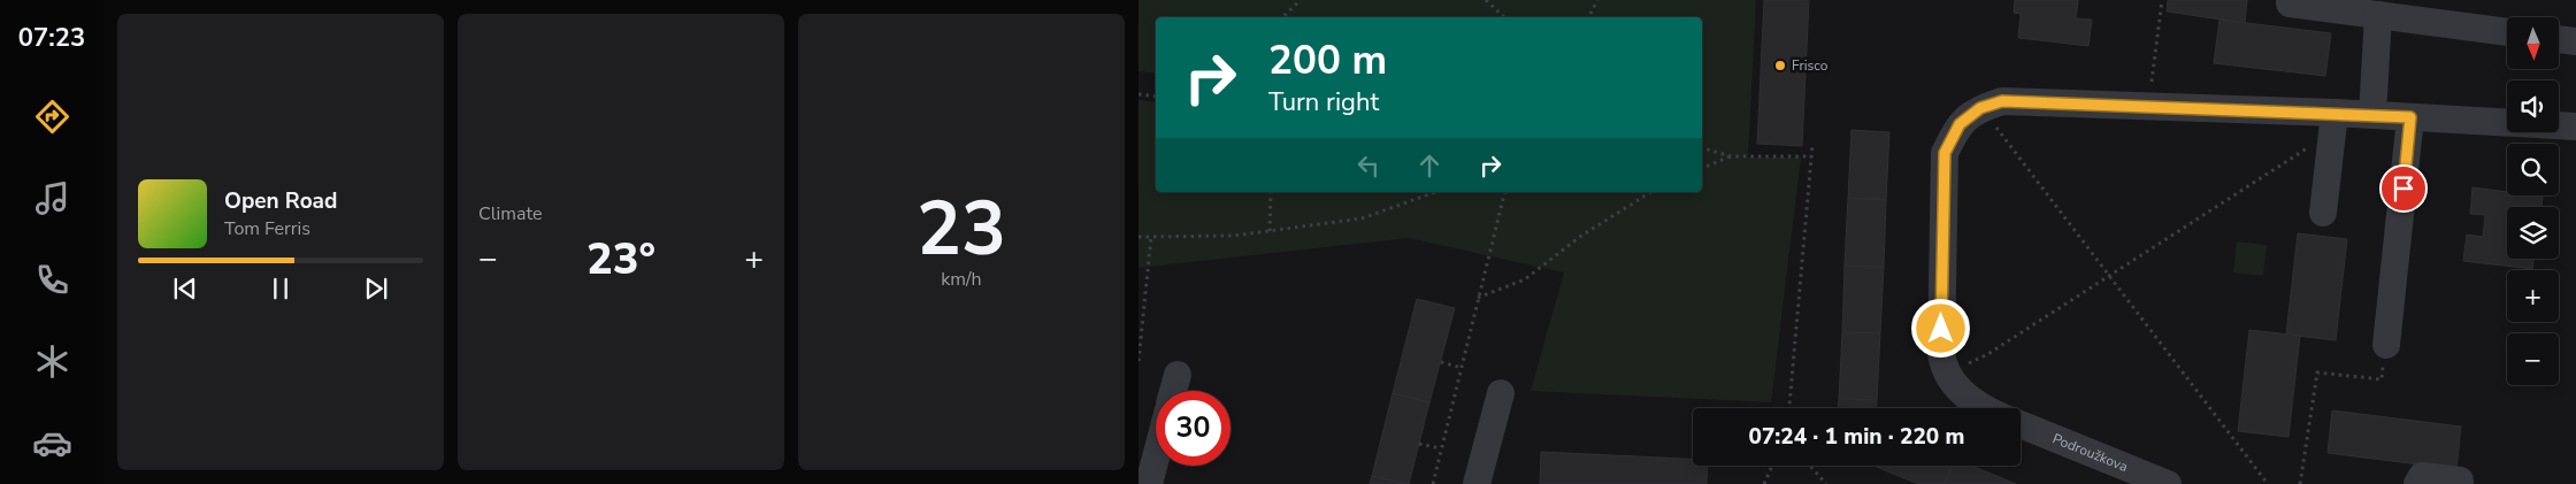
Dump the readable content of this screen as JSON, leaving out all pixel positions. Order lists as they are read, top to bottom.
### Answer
{
  "streets": {
    "street": ["Podroužkova"]
  },
  "places": ["Frisco"],
  "north": "bottom",
  "page": {
    "tabs": "07:23",
    "tile": [
      "Climate",
      ["23", "km/h"]
    ],
    "map_buttons": ["+", "−"],
    "turn": ["200 m", "Turn right"],
    "song": ["Open Road", "Tom Ferris"],
    "heat": ["−", "23°", "+"],
    "limit": "30",
    "trip": "07:24 · 1 min · 220 m"
  }
}
